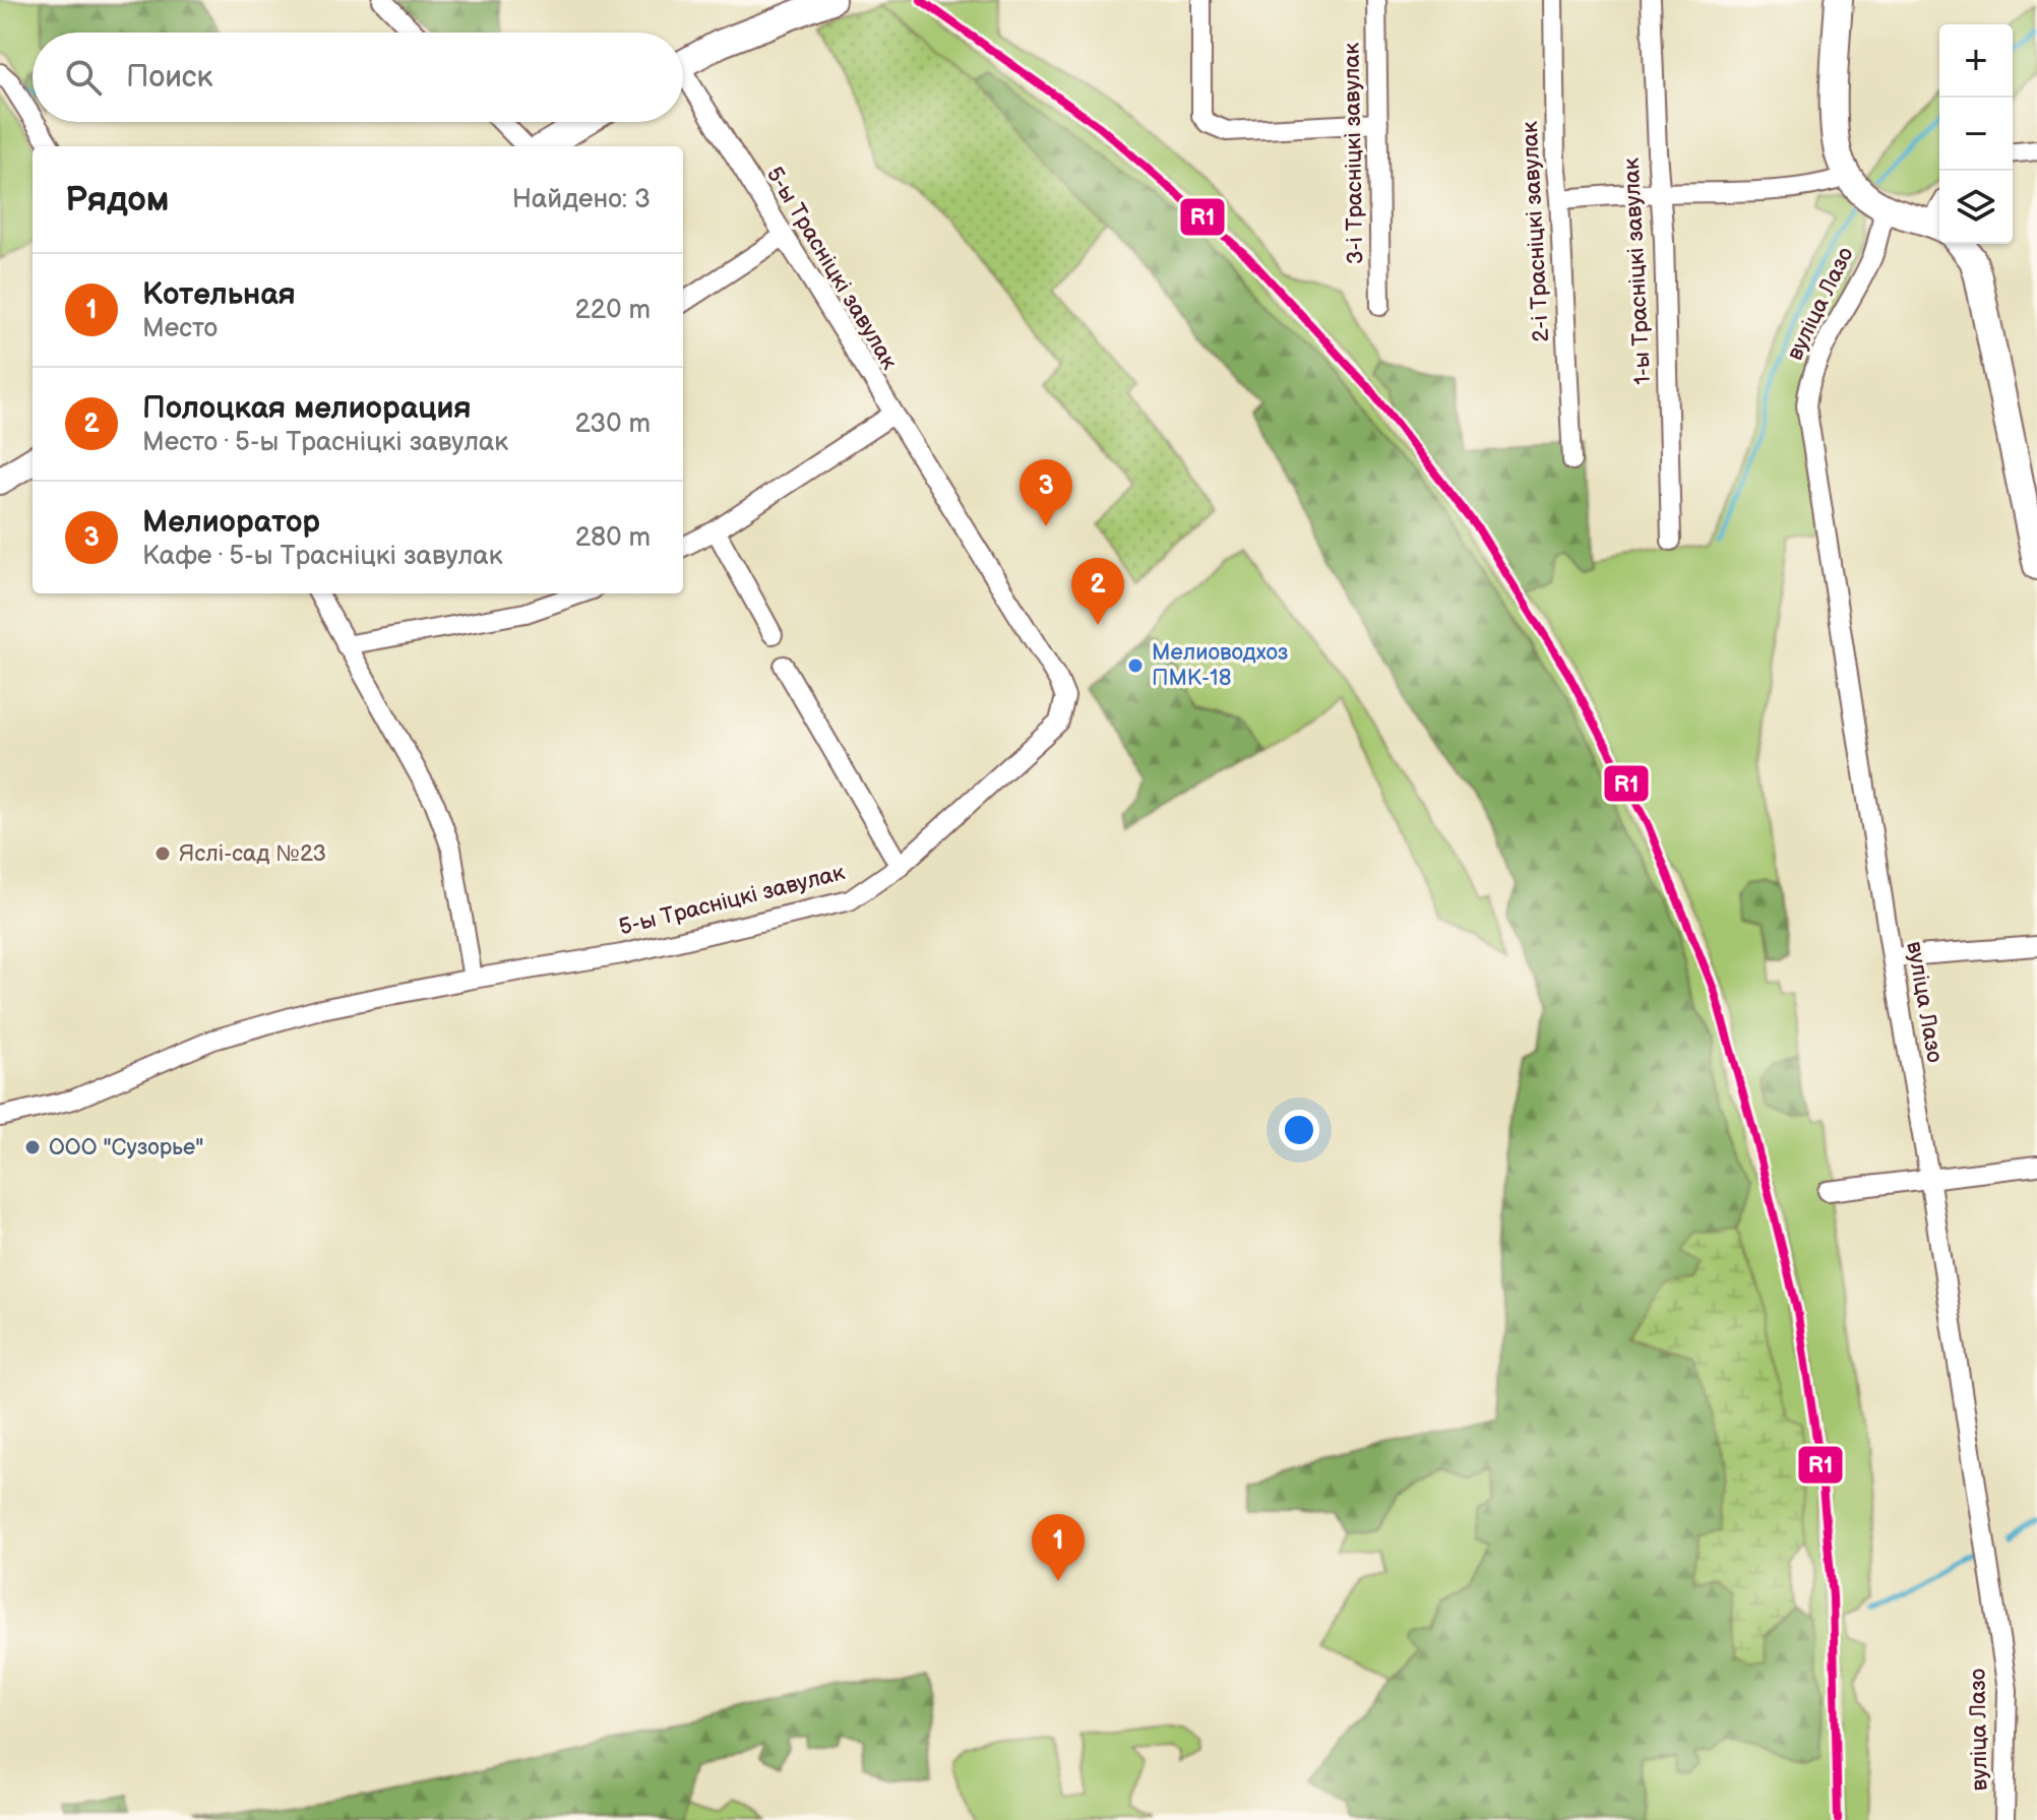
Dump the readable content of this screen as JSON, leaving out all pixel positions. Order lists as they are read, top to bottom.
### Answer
{
  "streets": {
    "street": [
      "3-і Трасніцкі завулак",
      "2-і Трасніцкі завулак",
      "5-ы Трасніцкі завулак",
      "1-ы Трасніцкі завулак",
      "вуліца Лазо"
    ]
  },
  "places": ["Мелиоводхоз ПМК-18", "Яслі-сад №23", "ООО \"Сузорье\""],
  "lines": ["transit line R1"],
  "page": {
    "map_buttons": ["+", "−"],
    "search": "Поиск",
    "heading": ["Рядом", "Найдено: 3"],
    "list": [
      {
        "mark": "1",
        "name": "Котельная",
        "note": "Место",
        "value": "220 m"
      },
      {
        "mark": "2",
        "name": "Полоцкая мелиорация",
        "note": "Место · 5-ы Трасніцкі завулак",
        "value": "230 m"
      },
      {
        "mark": "3",
        "name": "Мелиоратор",
        "note": "Кафе · 5-ы Трасніцкі завулак",
        "value": "280 m"
      }
    ],
    "pins": ["3", "2", "1"]
  }
}
